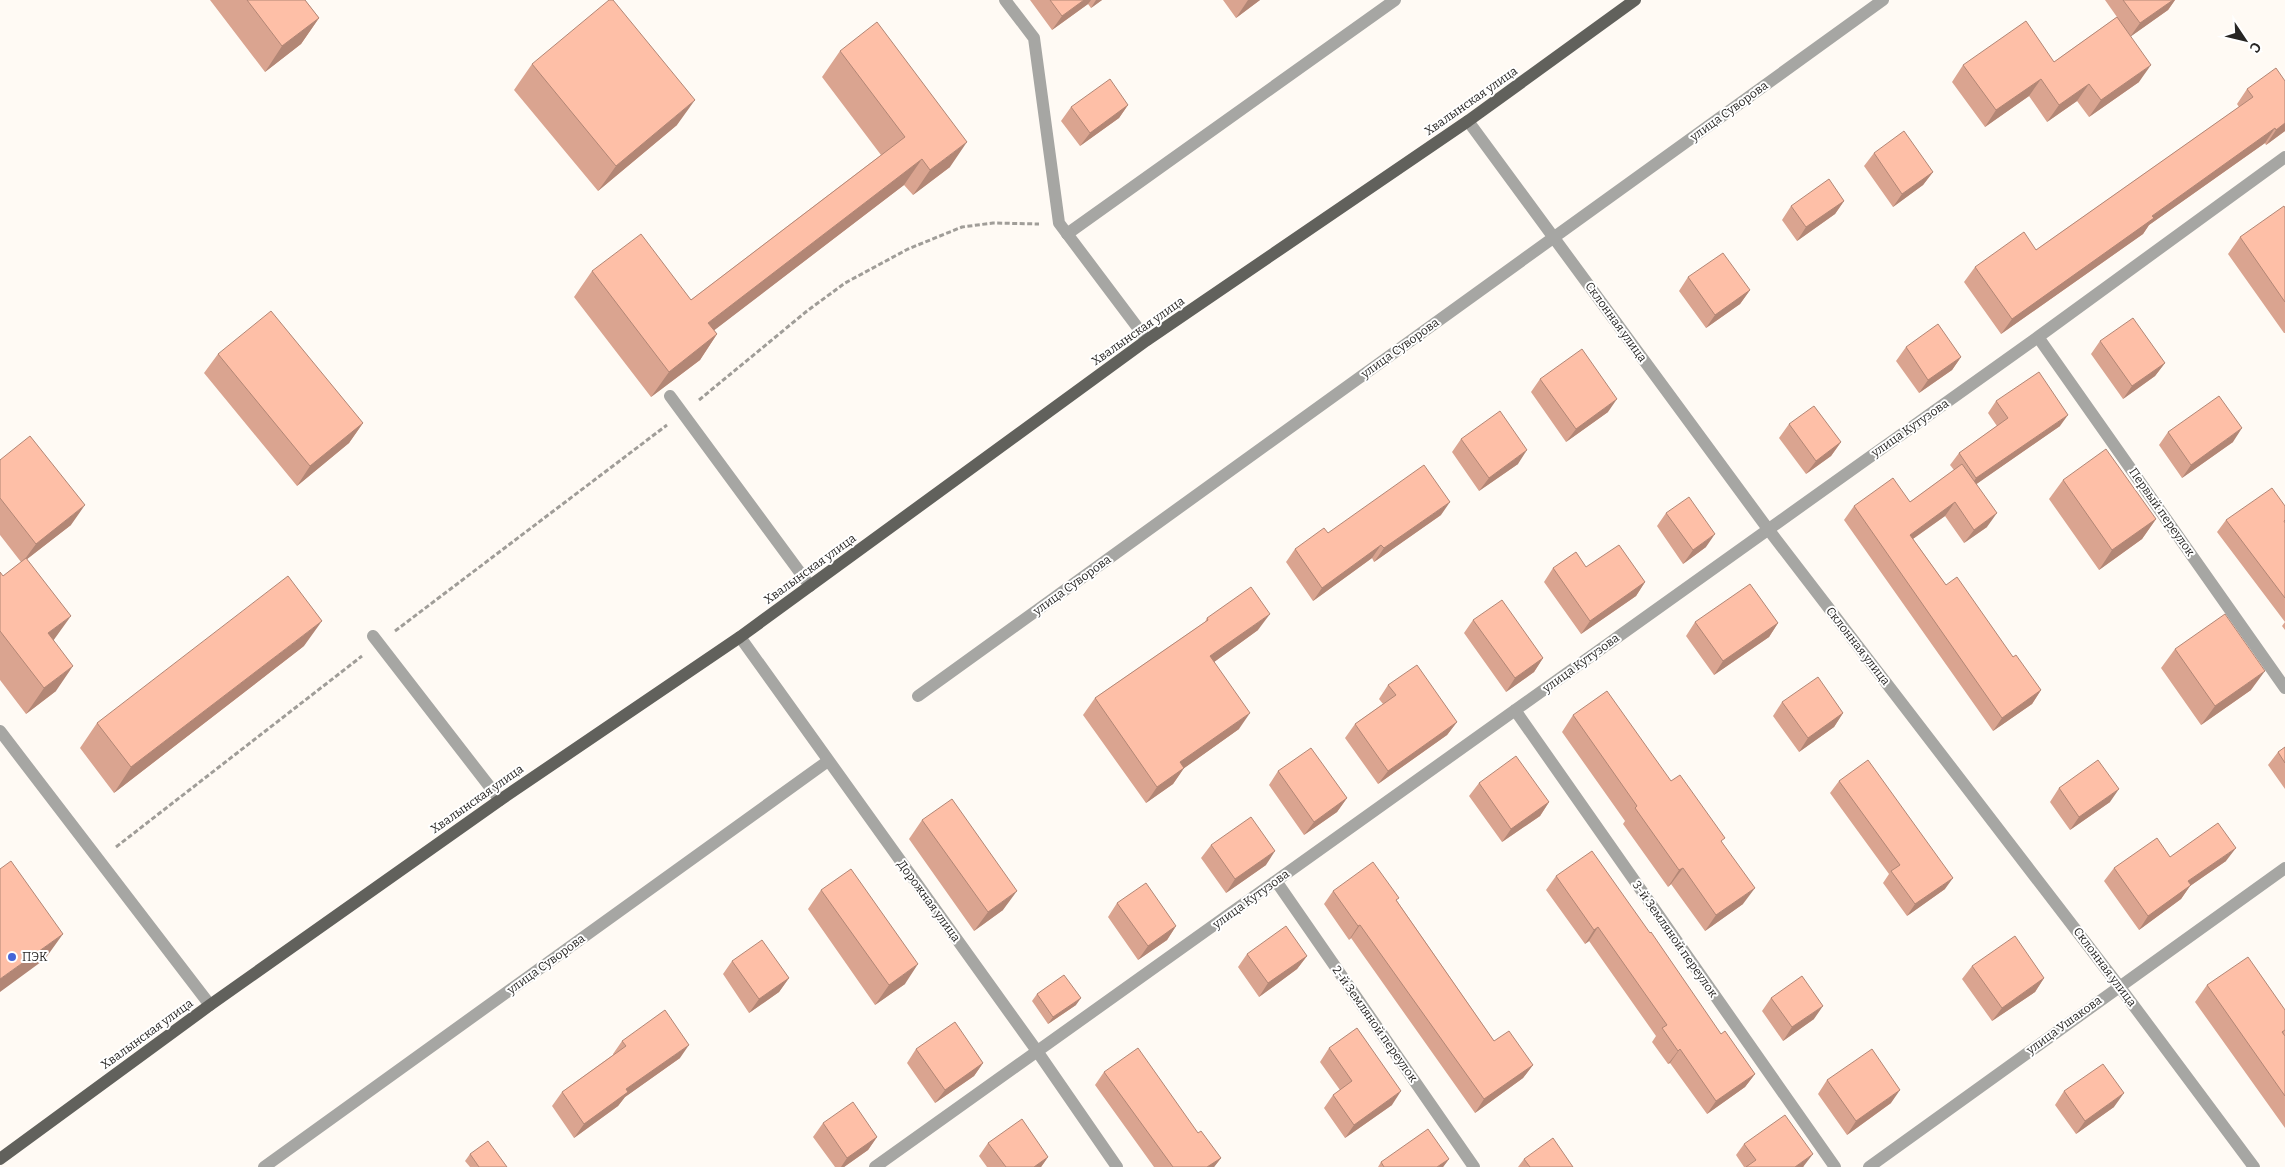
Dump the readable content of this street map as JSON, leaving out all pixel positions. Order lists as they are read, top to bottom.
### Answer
{
  "streets": {
    "main road": ["Хвалынская улица"],
    "street": [
      "улица Суворова",
      "Склонная улица",
      "улица Кутузова",
      "Первый переулок",
      "Дорожная улица",
      "3-й Земляной переулок",
      "2-й Земляной переулок",
      "улица Ушакова"
    ]
  },
  "crossings": [
    ["Хвалынская улица", "Склонная улица"],
    ["Хвалынская улица", "Дорожная улица"],
    ["улица Суворова", "Склонная улица"],
    ["улица Суворова", "Дорожная улица"],
    ["Склонная улица", "улица Кутузова"],
    ["Склонная улица", "улица Ушакова"],
    ["улица Кутузова", "Первый переулок"],
    ["улица Кутузова", "Дорожная улица"],
    ["улица Кутузова", "3-й Земляной переулок"],
    ["улица Кутузова", "2-й Земляной переулок"]
  ],
  "places": ["ПЭК"],
  "north": "bottom right"
}
